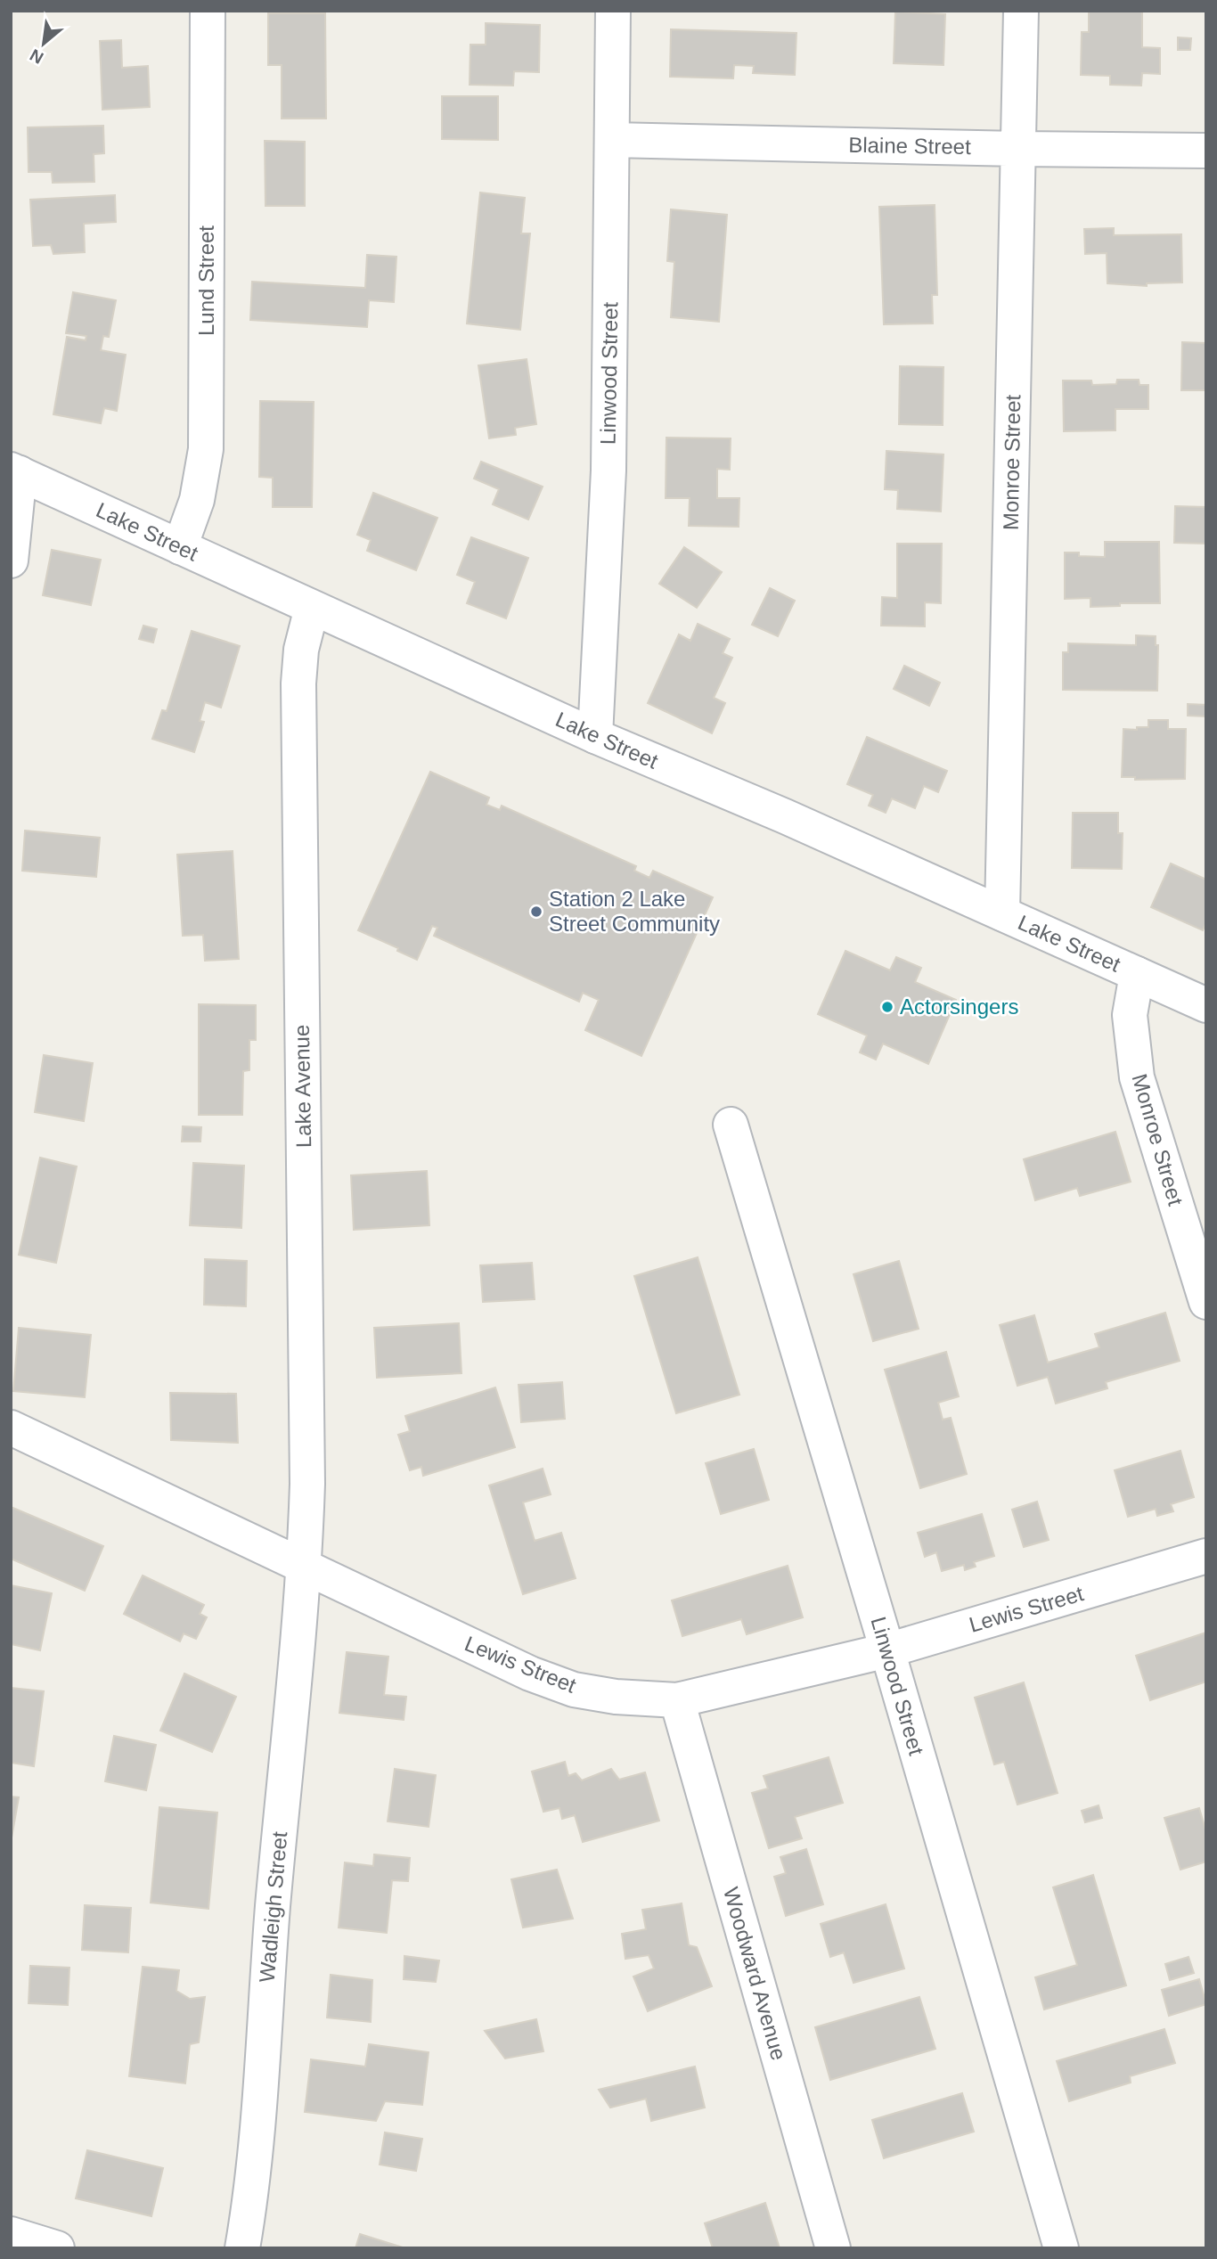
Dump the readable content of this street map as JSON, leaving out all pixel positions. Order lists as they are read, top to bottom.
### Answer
{
  "streets": {
    "street": [
      "Blaine Street",
      "Lund Street",
      "Linwood Street",
      "Monroe Street",
      "Lake Street",
      "Lake Avenue",
      "Lewis Street",
      "Wadleigh Street",
      "Woodward Avenue"
    ]
  },
  "crossings": [
    ["Blaine Street", "Linwood Street"],
    ["Blaine Street", "Monroe Street"],
    ["Lund Street", "Lake Street"],
    ["Linwood Street", "Lake Street"],
    ["Linwood Street", "Lewis Street"],
    ["Monroe Street", "Lake Street"],
    ["Lake Street", "Lake Avenue"],
    ["Lake Avenue", "Lewis Street"],
    ["Lake Avenue", "Wadleigh Street"],
    ["Lewis Street", "Wadleigh Street"],
    ["Lewis Street", "Woodward Avenue"]
  ],
  "places": ["Station 2 Lake Street Community", "Actorsingers"],
  "north": "bottom left"
}
